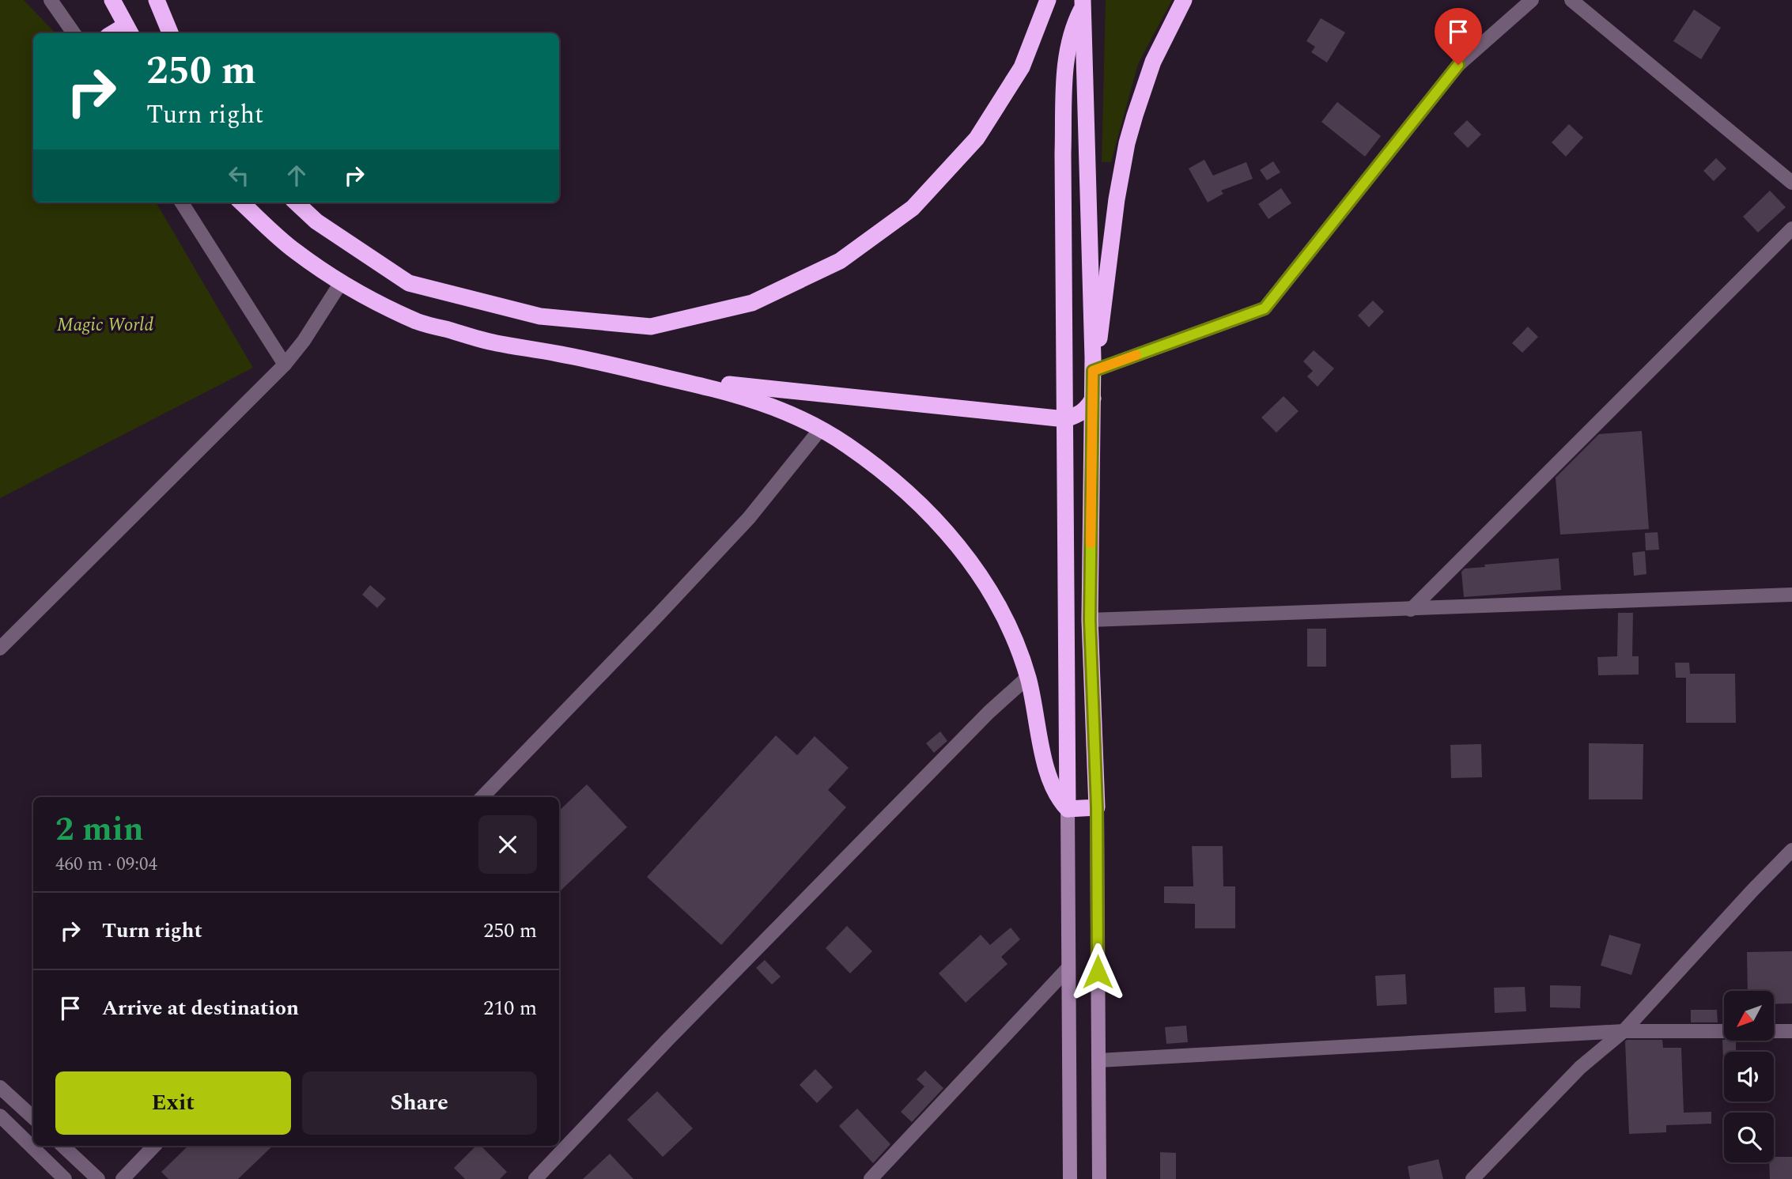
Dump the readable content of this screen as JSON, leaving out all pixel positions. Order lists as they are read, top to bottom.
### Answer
{
  "parks": ["Magic World"],
  "north": "bottom left",
  "page": {
    "turn": ["250 m", "Turn right"],
    "heading": ["2 min", "460 m · 09:04"],
    "list": [
      {
        "name": "Turn right",
        "value": "250 m"
      },
      {
        "name": "Arrive at destination",
        "value": "210 m"
      }
    ],
    "buttons": ["Exit", "Share"]
  }
}
